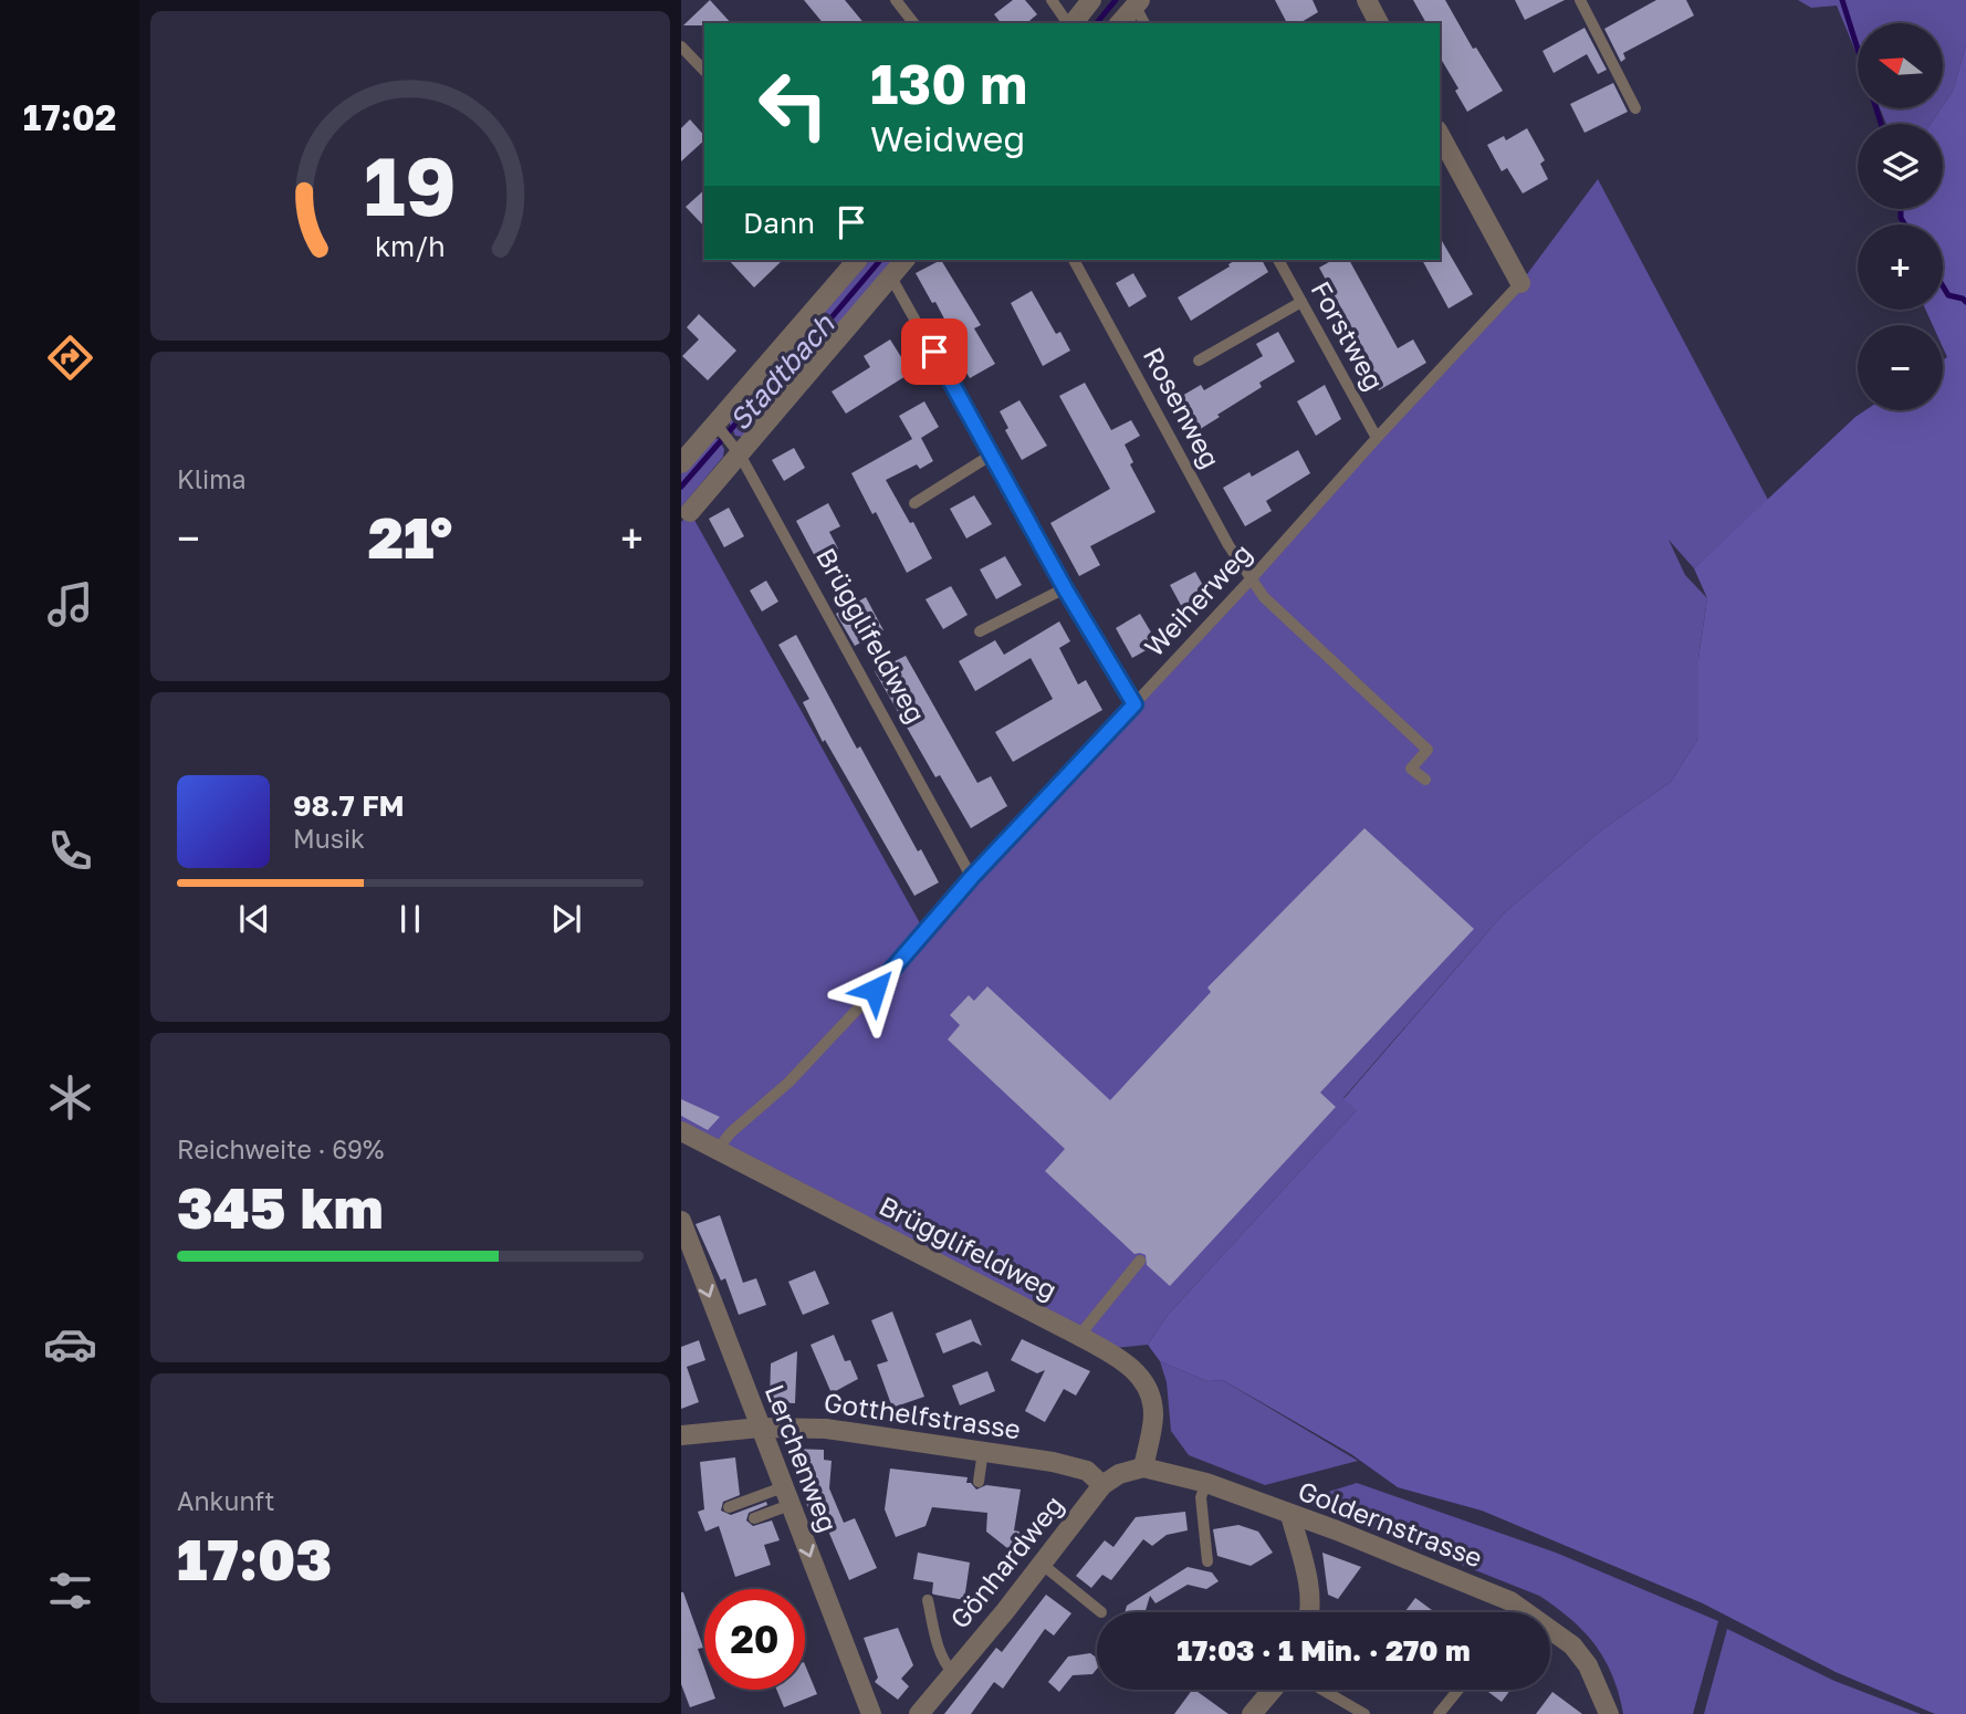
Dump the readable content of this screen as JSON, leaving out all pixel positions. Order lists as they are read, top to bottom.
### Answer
{
  "streets": {
    "street": [
      "Brügglifeldweg",
      "Gotthelfstrasse",
      "Lerchenweg",
      "Goldernstrasse",
      "Gönhardweg"
    ],
    "lane": ["Forstweg", "Rosenweg", "Weiherweg"]
  },
  "crossings": [
    ["Forstweg", "Weiherweg"],
    ["Rosenweg", "Weiherweg"],
    ["Weiherweg", "Brügglifeldweg"],
    ["Brügglifeldweg", "Goldernstrasse"],
    ["Gotthelfstrasse", "Lerchenweg"],
    ["Gotthelfstrasse", "Gönhardweg"]
  ],
  "one_way": ["Lerchenweg"],
  "water": ["Stadtbach"],
  "north": "left",
  "page": {
    "tabs": "17:02",
    "map_buttons": ["+", "−"],
    "turn": ["130 m", "Weidweg"],
    "then": "Dann",
    "tile": [
      "Klima",
      ["Reichweite · 69%", "345 km"],
      ["Ankunft", "17:03"]
    ],
    "heat": ["−", "21°", "+"],
    "song": ["98.7 FM", "Musik"],
    "limit": "20",
    "trip": "17:03 · 1 Min. · 270 m",
    "gauge": ["19", "km/h"]
  }
}
